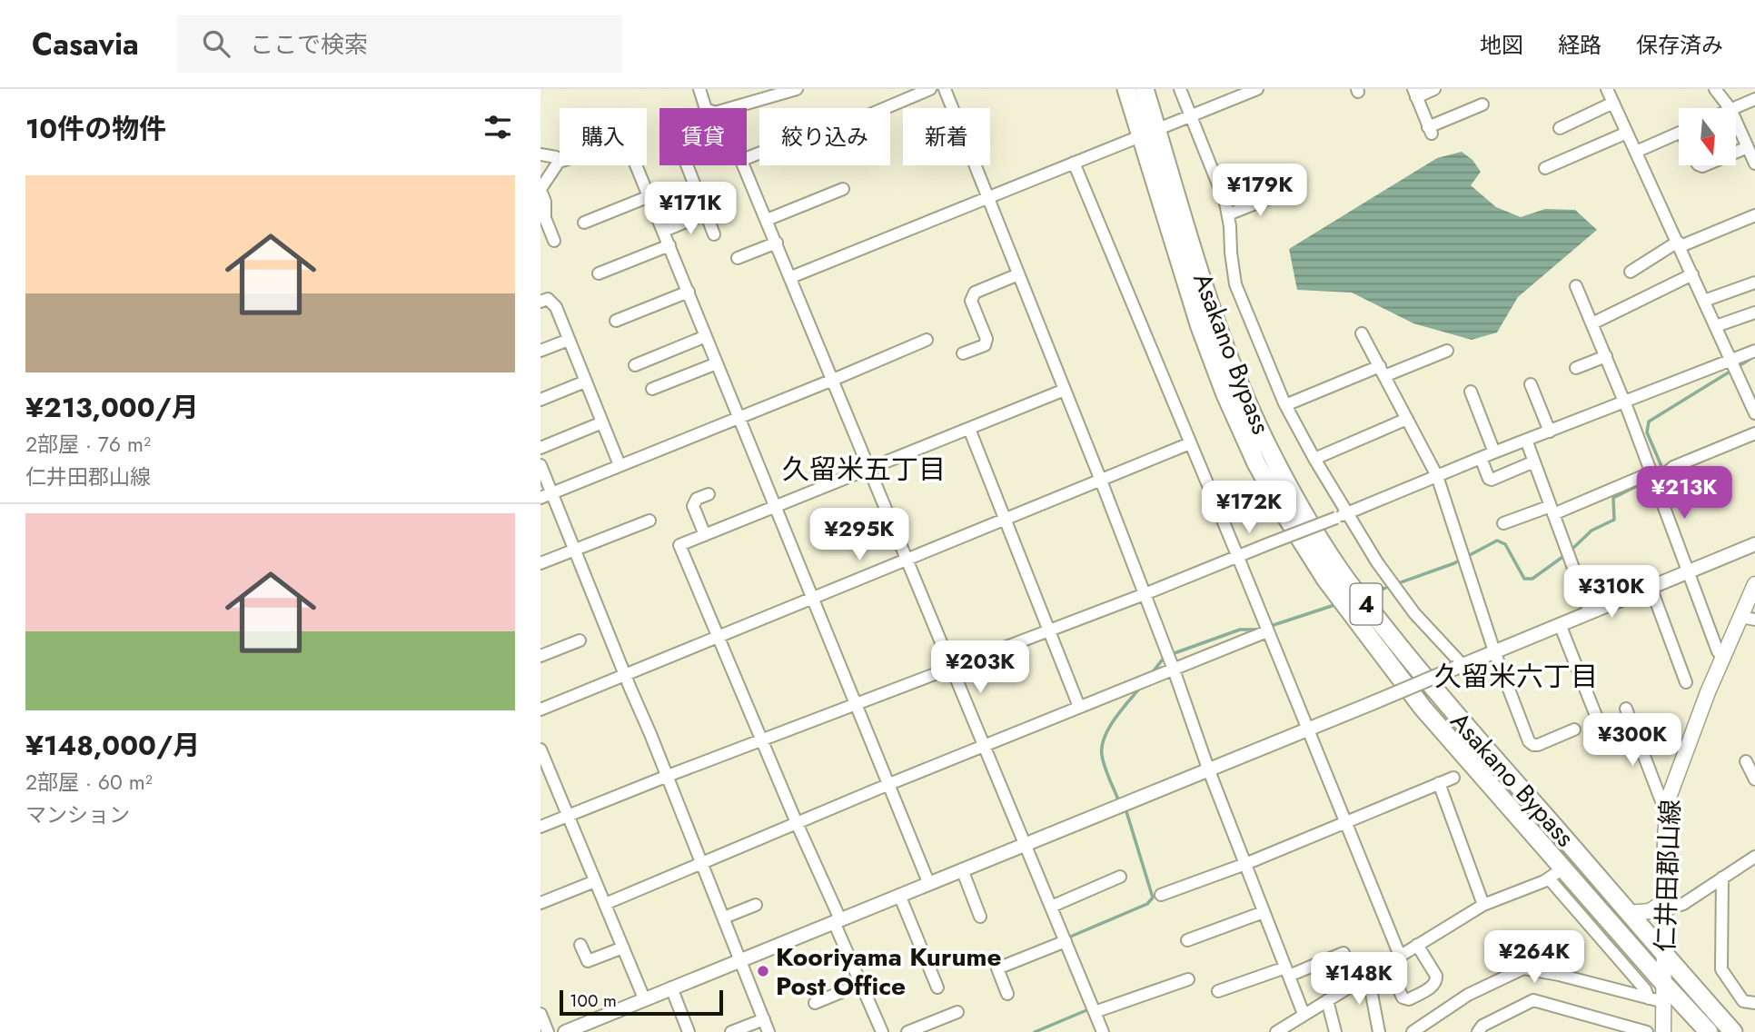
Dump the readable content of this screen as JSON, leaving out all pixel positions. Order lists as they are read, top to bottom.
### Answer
{
  "streets": {
    "highway": ["Asakano Bypass", "4"],
    "main road": ["仁井田郡山線"]
  },
  "crossings": [
    ["Asakano Bypass", "仁井田郡山線"]
  ],
  "districts": ["久留米五丁目", "久留米六丁目"],
  "places": ["Kooriyama Kurume Post Office"],
  "scale_bar": "100 m",
  "north": "bottom",
  "page": {
    "header": "Casavia",
    "search": "ここで検索",
    "nav": ["地図", "経路", "保存済み"],
    "heading": "10件の物件",
    "chip": [
      "購入",
      "賃貸",
      "絞り込み",
      "新着"
    ],
    "price": [
      "¥179K",
      "¥171K",
      "¥213K",
      "¥172K",
      "¥295K",
      "¥310K",
      "¥203K",
      "¥300K",
      "¥264K",
      "¥148K"
    ],
    "list": [
      {
        "name": "¥213,000/月",
        "note": "2部屋 · 76 m² · 仁井田郡山線"
      },
      {
        "name": "¥148,000/月",
        "note": "2部屋 · 60 m² · マンション"
      }
    ],
    "scale": "100 m"
  }
}
